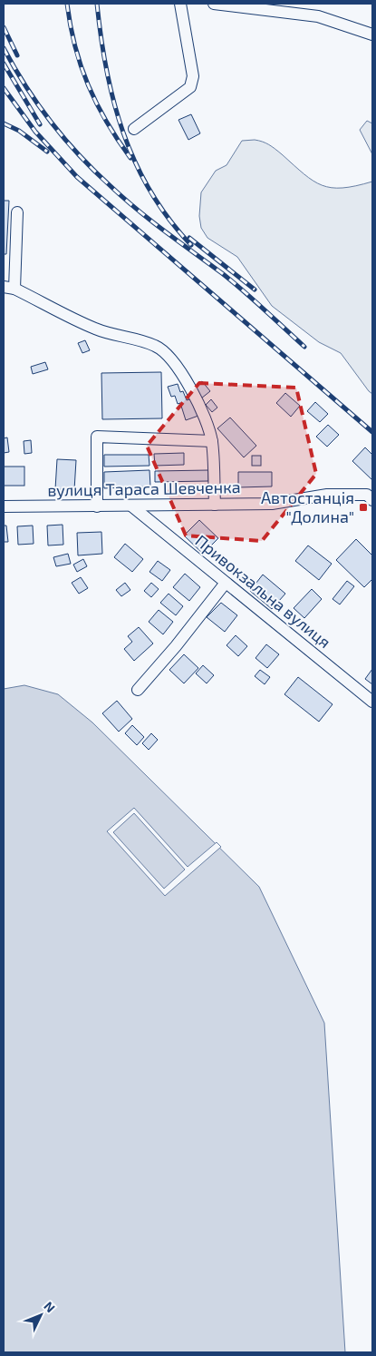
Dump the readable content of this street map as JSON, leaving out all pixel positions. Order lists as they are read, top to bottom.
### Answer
{
  "streets": {
    "street": ["вулиця Тараса Шевченка", "Привокзальна вулиця"]
  },
  "crossings": [
    ["вулиця Тараса Шевченка", "Привокзальна вулиця"]
  ],
  "places": {
    "transit": ["Автостанція \"Долина\""]
  },
  "north": "top right"
}
